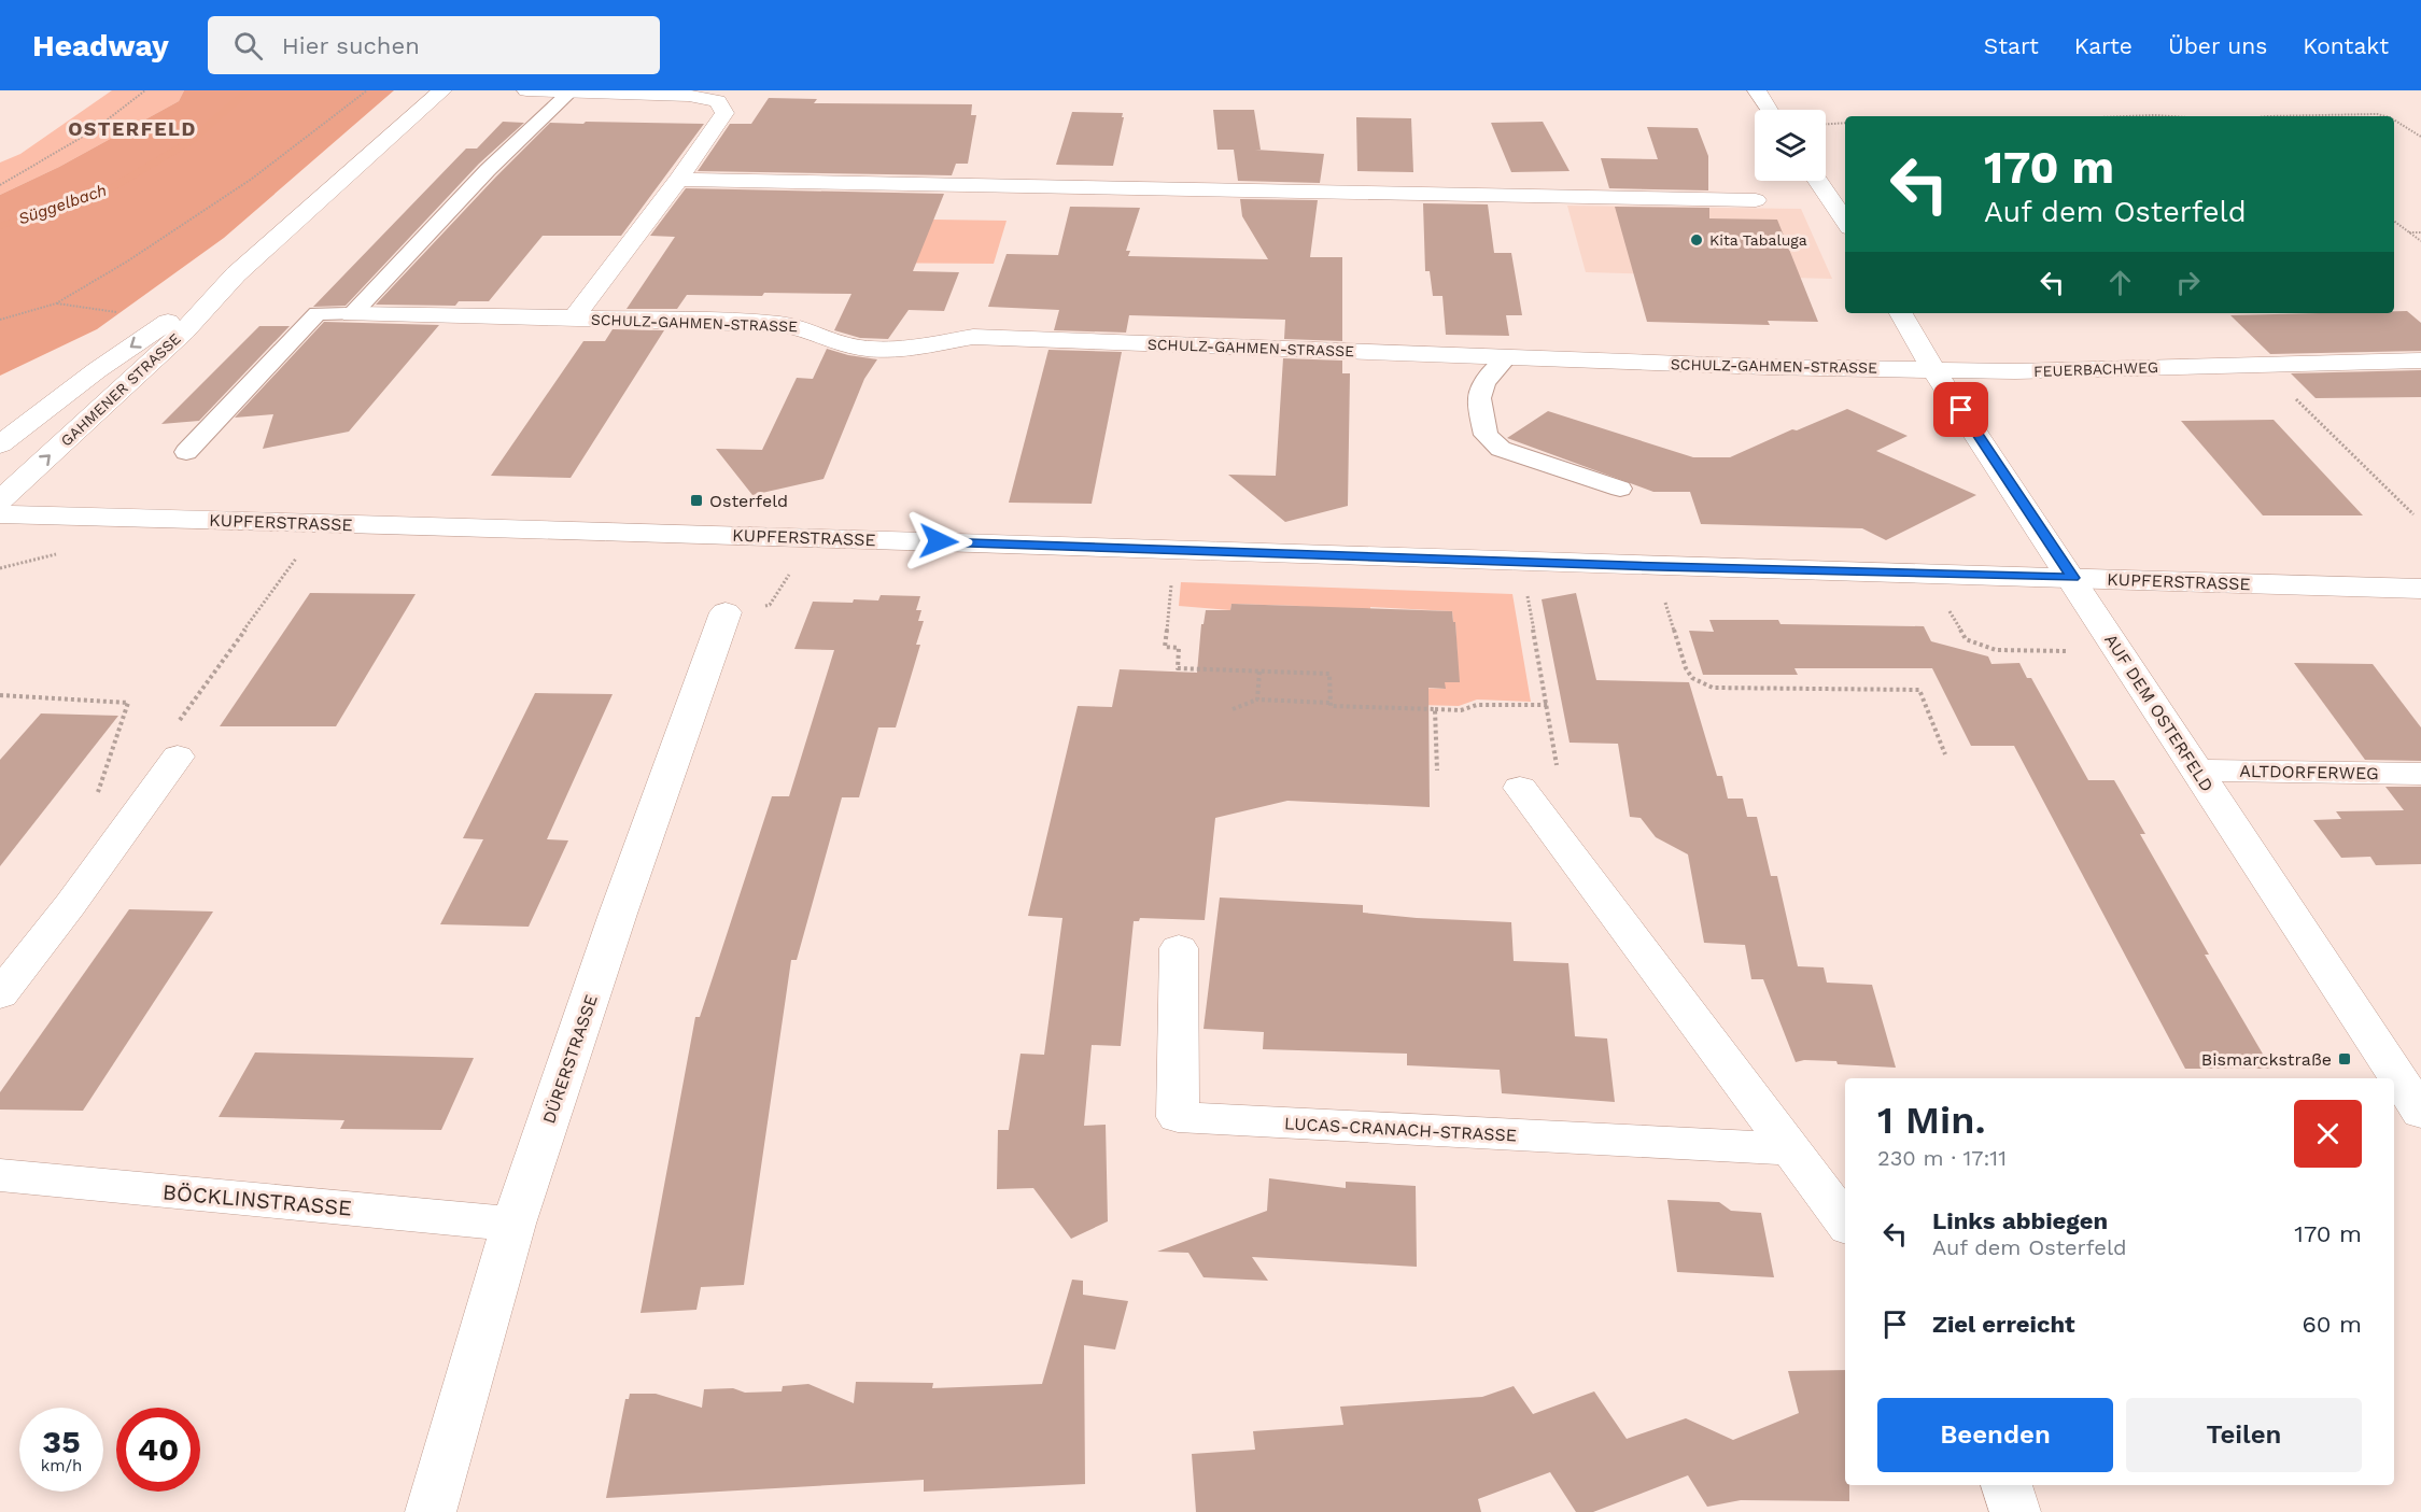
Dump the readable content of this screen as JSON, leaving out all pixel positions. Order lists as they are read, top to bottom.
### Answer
{
  "streets": {
    "street": [
      "SCHULZ-GAHMEN-STRASSE",
      "FEUERBACHWEG",
      "GAHMENER STRASSE",
      "KUPFERSTRASSE",
      "AUF DEM OSTERFELD",
      "ALTDORFERWEG",
      "DÜRERSTRASSE",
      "LUCAS-CRANACH-STRASSE",
      "BÖCKLINSTRASSE"
    ]
  },
  "crossings": [
    ["SCHULZ-GAHMEN-STRASSE", "FEUERBACHWEG"],
    ["SCHULZ-GAHMEN-STRASSE", "AUF DEM OSTERFELD"],
    ["FEUERBACHWEG", "AUF DEM OSTERFELD"],
    ["KUPFERSTRASSE", "AUF DEM OSTERFELD"],
    ["AUF DEM OSTERFELD", "ALTDORFERWEG"],
    ["DÜRERSTRASSE", "BÖCKLINSTRASSE"]
  ],
  "districts": ["OSTERFELD"],
  "water": ["Süggelbach"],
  "places": {
    "other": ["Kita Tabaluga"],
    "transit": ["Osterfeld", "Bismarckstraße"]
  },
  "page": {
    "header": "Headway",
    "search": "Hier suchen",
    "nav": [
      "Start",
      "Karte",
      "Über uns",
      "Kontakt"
    ],
    "turn": ["170 m", "Auf dem Osterfeld"],
    "heading": ["1 Min.", "230 m · 17:11"],
    "list": [
      {
        "name": "Links abbiegen",
        "note": "Auf dem Osterfeld",
        "value": "170 m"
      },
      {
        "name": "Ziel erreicht",
        "value": "60 m"
      }
    ],
    "buttons": ["Beenden", "Teilen"],
    "speed": "35 km/h",
    "limit": "40"
  }
}
